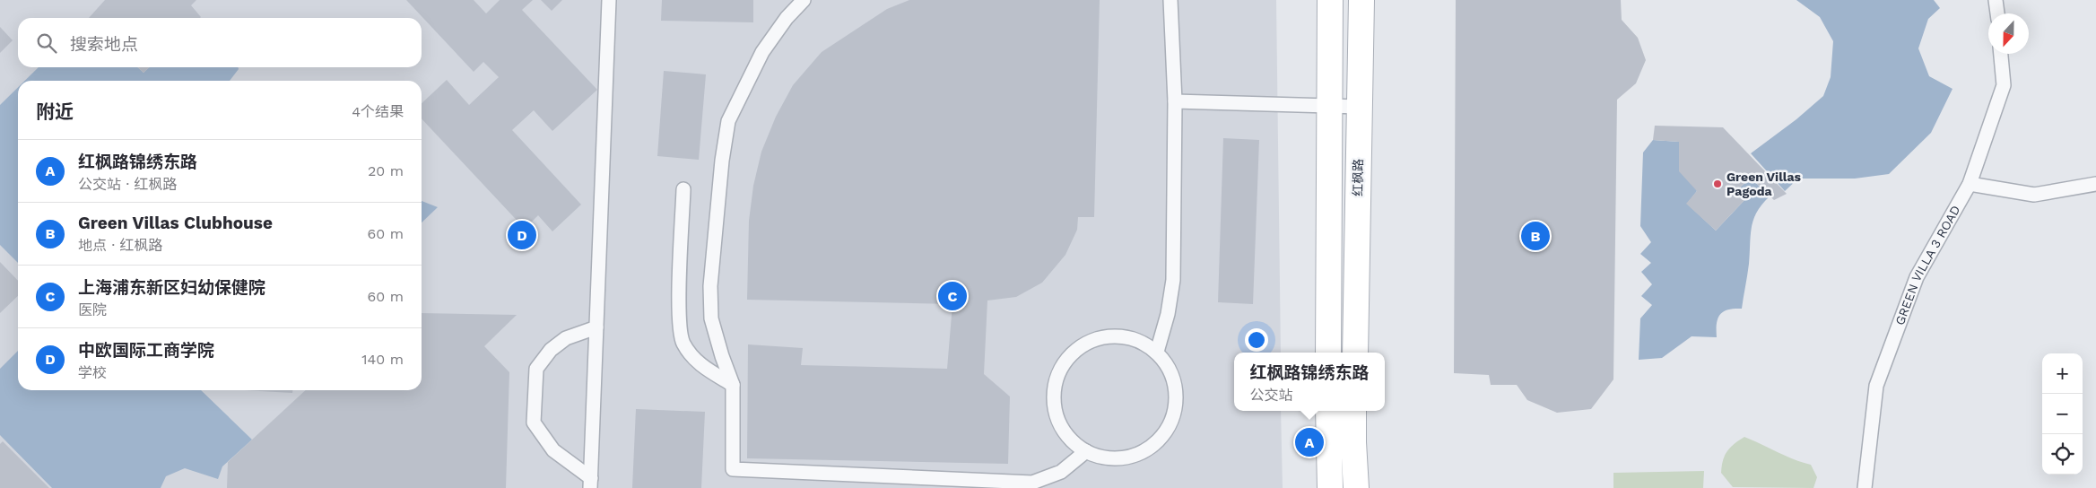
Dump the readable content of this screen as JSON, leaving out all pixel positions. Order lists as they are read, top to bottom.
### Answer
{
  "streets": {
    "street": ["红枫路"],
    "lane": ["GREEN VILLA 3 ROAD"]
  },
  "places": ["Green Villas Pagoda"],
  "north": "bottom",
  "page": {
    "search": "搜索地点",
    "heading": ["附近", "4个结果"],
    "list": [
      {
        "mark": "A",
        "name": "红枫路锦绣东路",
        "note": "公交站 · 红枫路",
        "value": "20 m"
      },
      {
        "mark": "B",
        "name": "Green Villas Clubhouse",
        "note": "地点 · 红枫路",
        "value": "60 m"
      },
      {
        "mark": "C",
        "name": "上海浦东新区妇幼保健院",
        "note": "医院",
        "value": "60 m"
      },
      {
        "mark": "D",
        "name": "中欧国际工商学院",
        "note": "学校",
        "value": "140 m"
      }
    ],
    "pins": [
      "D",
      "B",
      "C",
      "A"
    ],
    "popup": ["红枫路锦绣东路", "公交站"],
    "map_buttons": ["+", "−"]
  }
}
